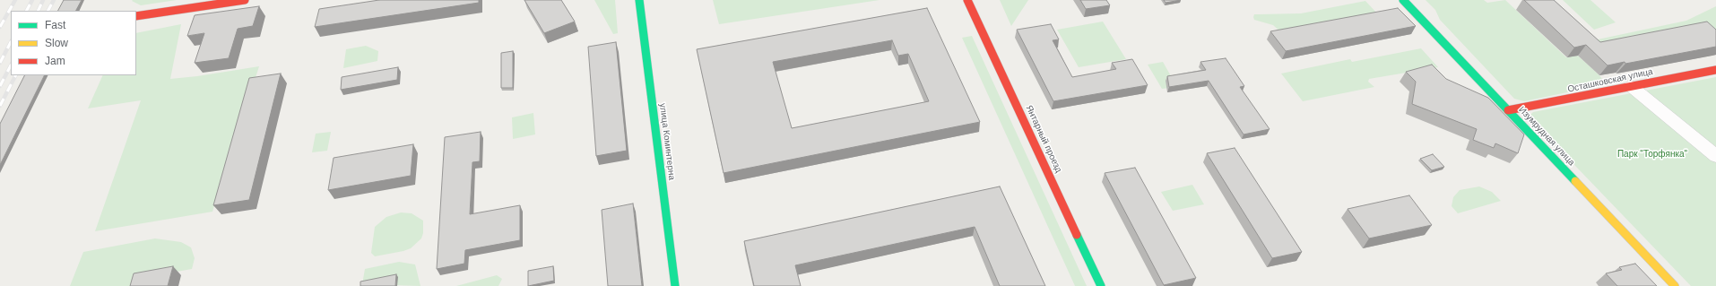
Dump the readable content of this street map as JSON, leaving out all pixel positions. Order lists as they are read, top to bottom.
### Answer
{
  "streets": {
    "street": [
      "Осташковская улица",
      "Изумрудная улица",
      "Янтарный проезд",
      "улица Коминтерна"
    ]
  },
  "crossings": [
    ["Осташковская улица", "Изумрудная улица"]
  ],
  "parks": ["Парк \"Торфянка\""],
  "legend": ["Fast", "Slow", "Jam"]
}
